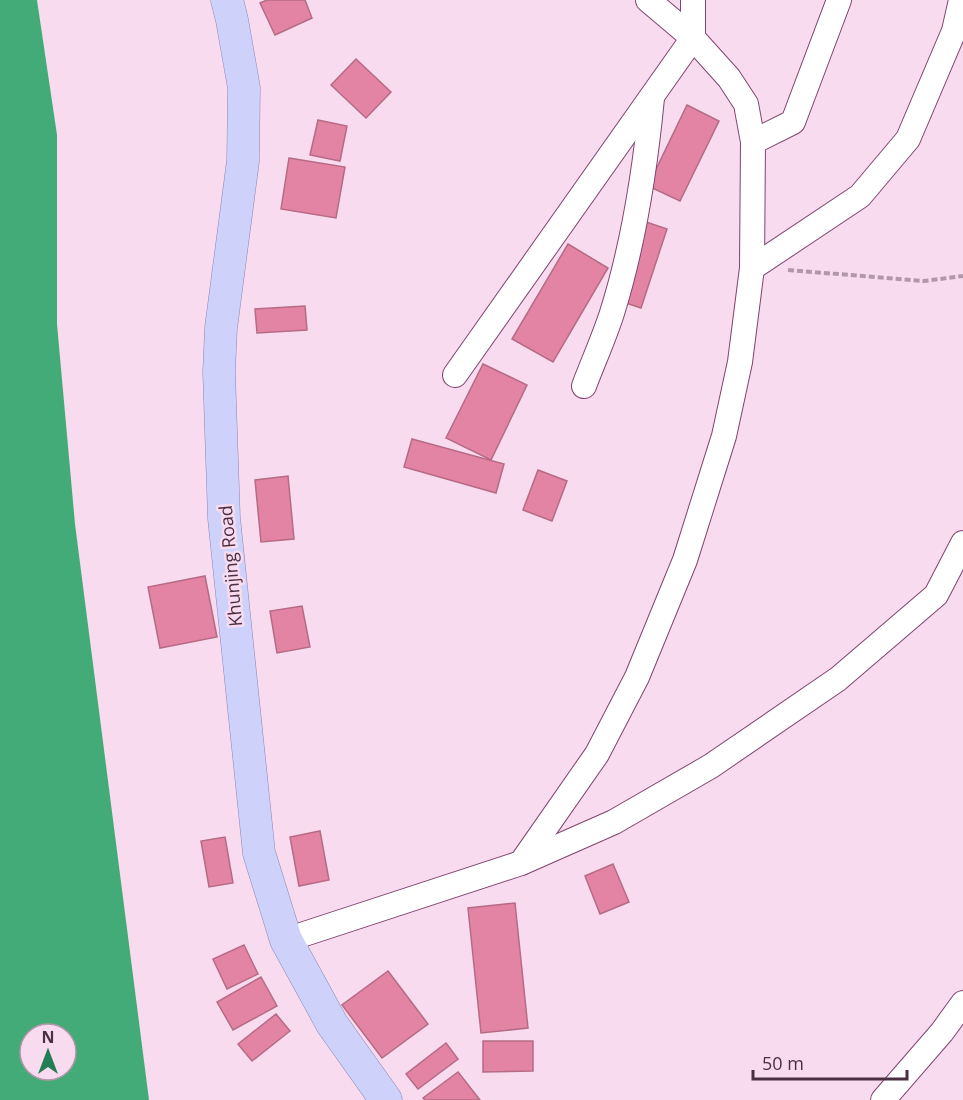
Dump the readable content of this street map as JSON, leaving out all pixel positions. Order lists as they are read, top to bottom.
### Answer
{
  "streets": {
    "main road": ["Khunjing Road"]
  },
  "scale_bar": "50 m",
  "north": "top"
}
